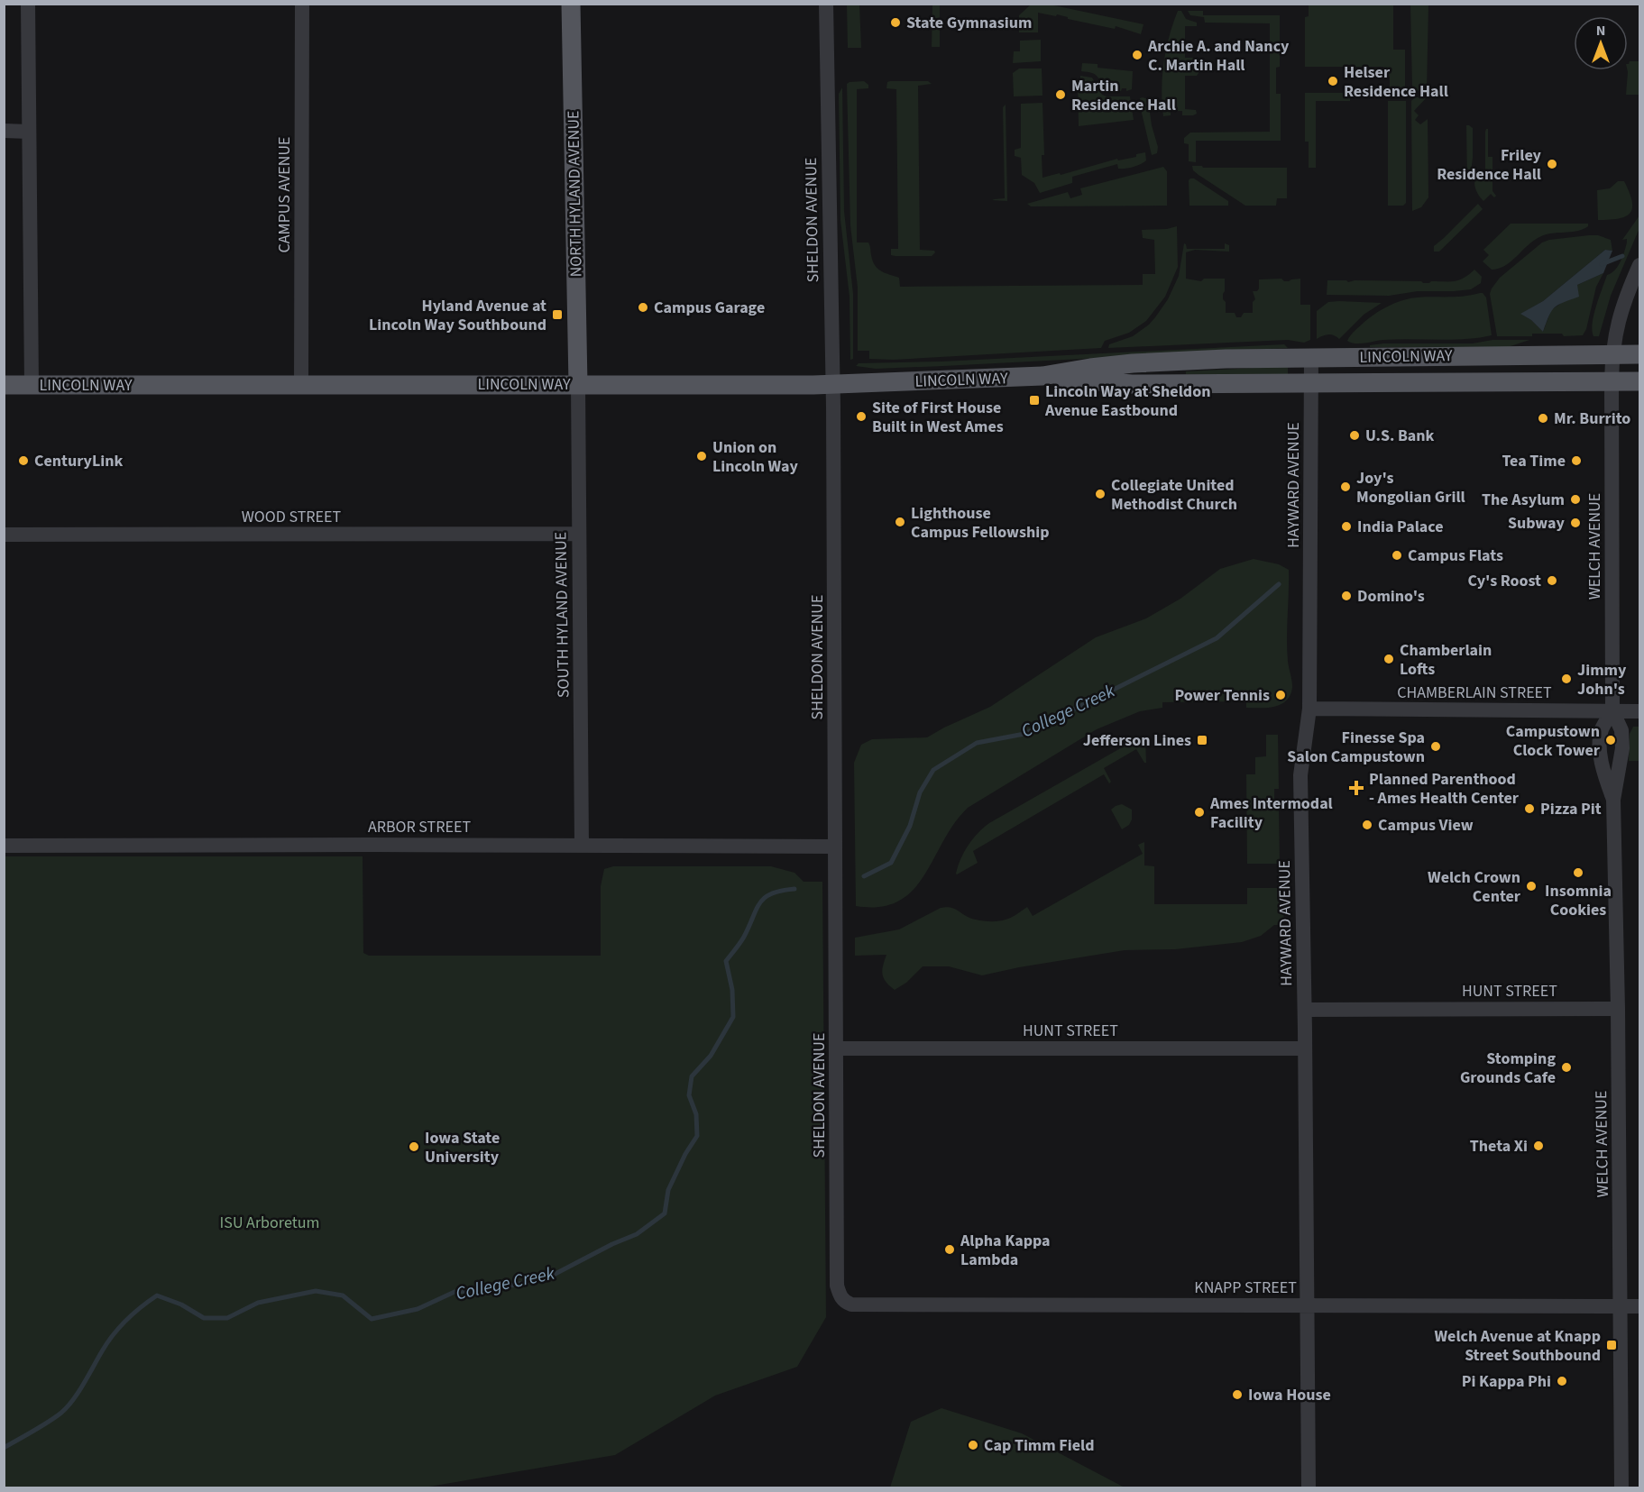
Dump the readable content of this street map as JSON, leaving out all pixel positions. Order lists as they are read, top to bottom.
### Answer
{
  "streets": {
    "main road": ["NORTH HYLAND AVENUE", "LINCOLN WAY"],
    "street": [
      "CAMPUS AVENUE",
      "SHELDON AVENUE",
      "HAYWARD AVENUE",
      "WOOD STREET",
      "WELCH AVENUE",
      "SOUTH HYLAND AVENUE",
      "CHAMBERLAIN STREET",
      "ARBOR STREET",
      "HUNT STREET",
      "KNAPP STREET"
    ]
  },
  "crossings": [
    ["NORTH HYLAND AVENUE", "LINCOLN WAY"],
    ["NORTH HYLAND AVENUE", "SOUTH HYLAND AVENUE"],
    ["CAMPUS AVENUE", "LINCOLN WAY"],
    ["SHELDON AVENUE", "LINCOLN WAY"],
    ["SHELDON AVENUE", "ARBOR STREET"],
    ["SHELDON AVENUE", "HUNT STREET"],
    ["SHELDON AVENUE", "KNAPP STREET"],
    ["LINCOLN WAY", "HAYWARD AVENUE"],
    ["LINCOLN WAY", "WELCH AVENUE"],
    ["LINCOLN WAY", "SOUTH HYLAND AVENUE"],
    ["HAYWARD AVENUE", "CHAMBERLAIN STREET"],
    ["HAYWARD AVENUE", "HUNT STREET"],
    ["HAYWARD AVENUE", "KNAPP STREET"],
    ["WOOD STREET", "SOUTH HYLAND AVENUE"],
    ["WELCH AVENUE", "CHAMBERLAIN STREET"],
    ["WELCH AVENUE", "HUNT STREET"],
    ["WELCH AVENUE", "KNAPP STREET"],
    ["SOUTH HYLAND AVENUE", "ARBOR STREET"]
  ],
  "water": ["College Creek"],
  "parks": ["ISU Arboretum"],
  "places": {
    "other": [
      "State Gymnasium",
      "Archie A. and Nancy C. Martin Hall",
      "Helser Residence Hall",
      "Martin Residence Hall",
      "Friley Residence Hall",
      "Campus Garage",
      "Site of First House Built in West Ames",
      "Mr. Burrito",
      "U.S. Bank",
      "Union on Lincoln Way",
      "CenturyLink",
      "Tea Time",
      "Joy's Mongolian Grill",
      "Collegiate United Methodist Church",
      "The Asylum",
      "Lighthouse Campus Fellowship",
      "Subway",
      "India Palace",
      "Campus Flats",
      "Cy's Roost",
      "Domino's",
      "Chamberlain Lofts",
      "Jimmy John's",
      "Power Tennis",
      "Campustown Clock Tower",
      "Finesse Spa Salon Campustown",
      "Pizza Pit",
      "Ames Intermodal Facility",
      "Campus View",
      "Insomnia Cookies",
      "Welch Crown Center",
      "Stomping Grounds Cafe",
      "Theta Xi",
      "Iowa State University",
      "Alpha Kappa Lambda",
      "Pi Kappa Phi",
      "Iowa House",
      "Cap Timm Field"
    ],
    "transit": [
      "Hyland Avenue at Lincoln Way Southbound",
      "Lincoln Way at Sheldon Avenue Eastbound",
      "Jefferson Lines",
      "Welch Avenue at Knapp Street Southbound"
    ],
    "health": ["Planned Parenthood - Ames Health Center"]
  },
  "north": "top"
}
